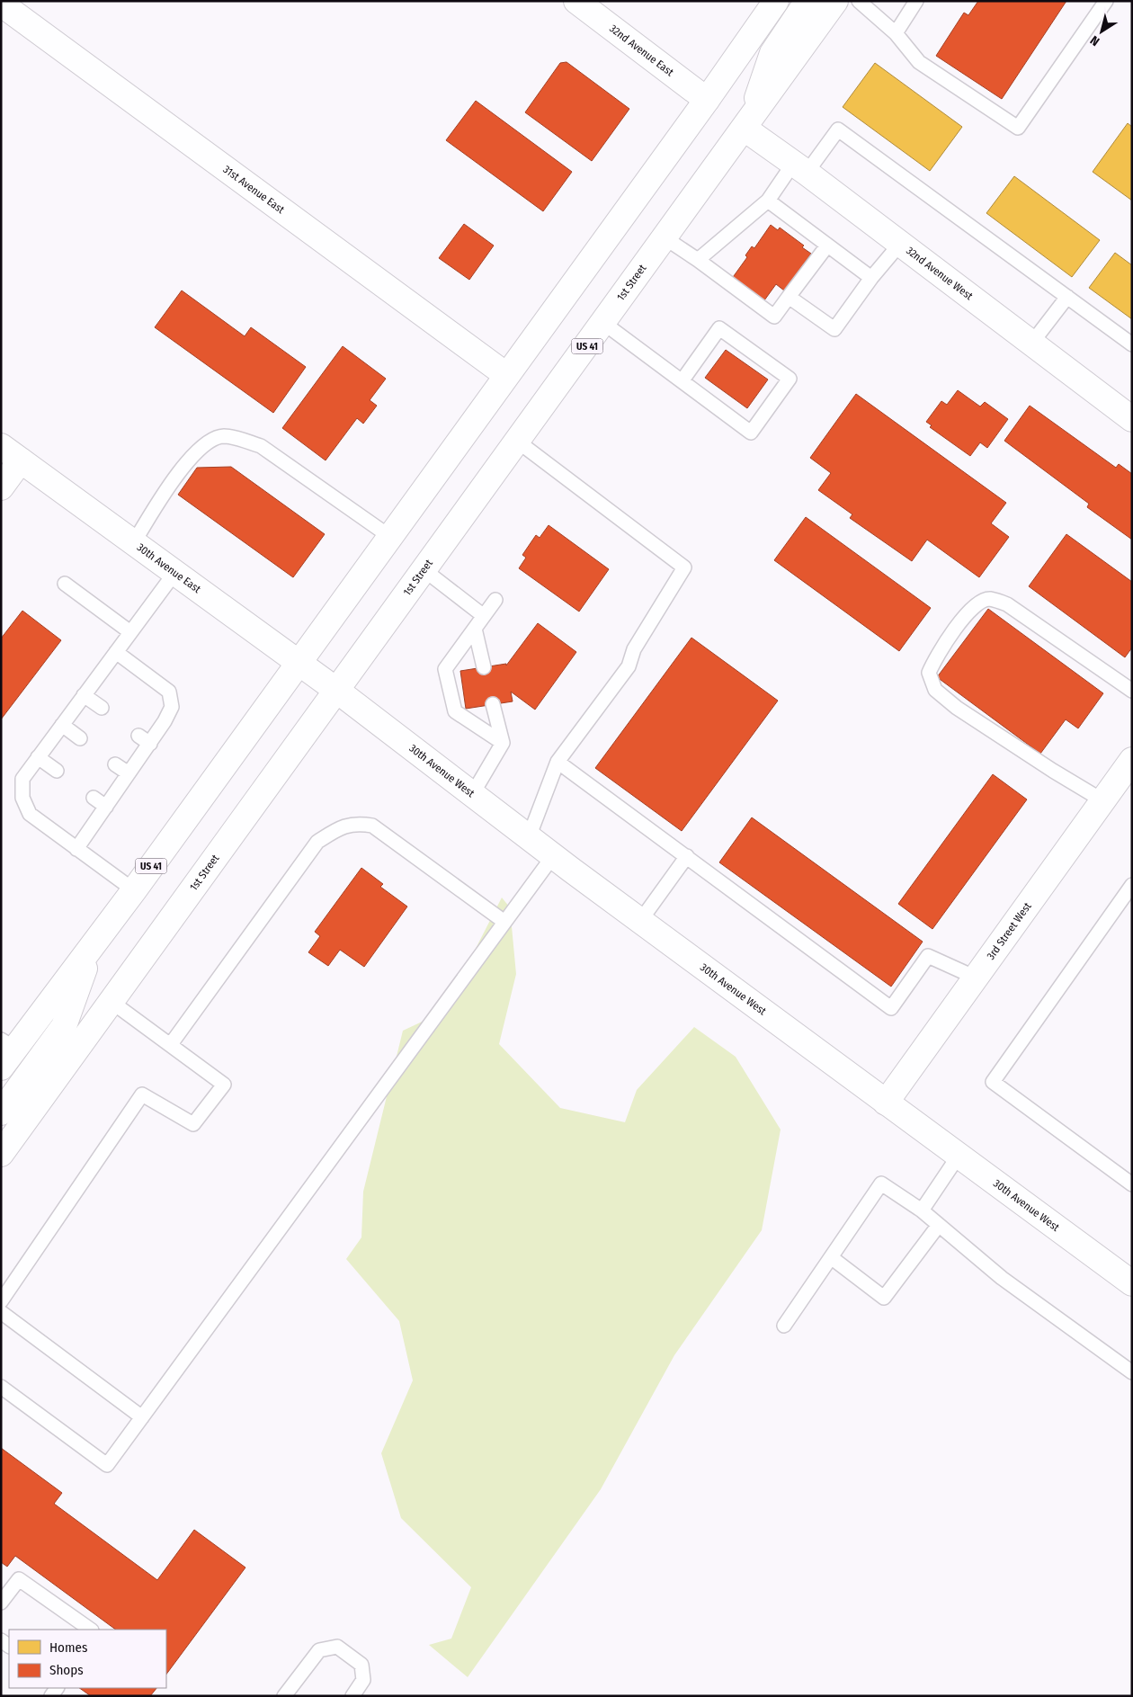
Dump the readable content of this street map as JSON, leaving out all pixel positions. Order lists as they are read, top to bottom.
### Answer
{
  "streets": {
    "street": [
      "32nd Avenue East",
      "31st Avenue East",
      "32nd Avenue West",
      "1st Street",
      "US 41",
      "30th Avenue East",
      "30th Avenue West",
      "3rd Street West"
    ]
  },
  "crossings": [
    ["32nd Avenue East", "US 41"],
    ["31st Avenue East", "US 41"],
    ["32nd Avenue West", "1st Street"],
    ["1st Street", "30th Avenue East"],
    ["1st Street", "30th Avenue West"],
    ["US 41", "30th Avenue East"],
    ["30th Avenue East", "30th Avenue West"],
    ["30th Avenue West", "3rd Street West"]
  ],
  "legend": ["Homes", "Shops"],
  "north": "bottom left"
}
